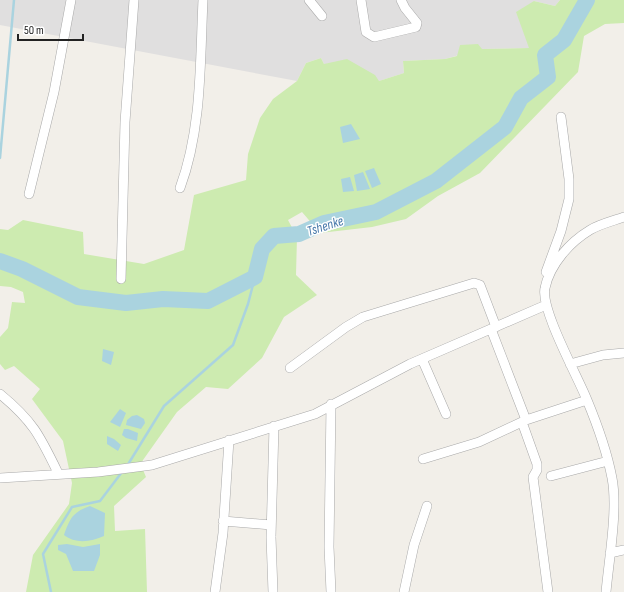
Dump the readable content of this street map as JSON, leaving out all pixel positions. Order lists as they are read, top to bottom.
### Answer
{
  "water": ["Tshenke"],
  "scale_bar": "50 m"
}
